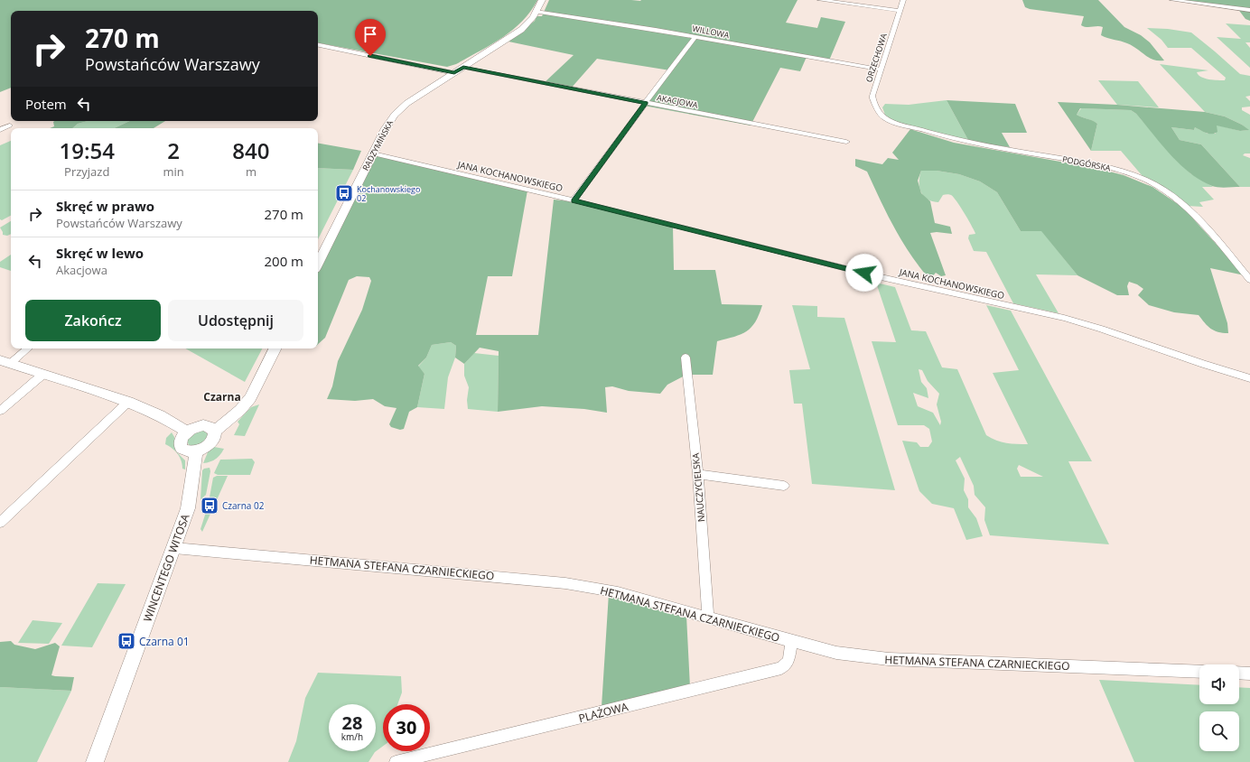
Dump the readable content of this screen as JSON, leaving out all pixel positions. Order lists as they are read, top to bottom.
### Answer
{
  "streets": {
    "street": [
      "WILLOWA",
      "ORZECHOWA",
      "AKACJOWA",
      "RADZYMIŃSKA",
      "PODGÓRSKA",
      "JANA KOCHANOWSKIEGO",
      "NAUCZYCIELSKA",
      "WINCENTEGO WITOSA",
      "HETMANA STEFANA CZARNIECKIEGO",
      "PLAŻOWA"
    ]
  },
  "crossings": [
    ["WILLOWA", "ORZECHOWA"],
    ["WILLOWA", "RADZYMIŃSKA"],
    ["ORZECHOWA", "PODGÓRSKA"],
    ["AKACJOWA", "RADZYMIŃSKA"],
    ["RADZYMIŃSKA", "JANA KOCHANOWSKIEGO"],
    ["NAUCZYCIELSKA", "HETMANA STEFANA CZARNIECKIEGO"],
    ["WINCENTEGO WITOSA", "HETMANA STEFANA CZARNIECKIEGO"],
    ["HETMANA STEFANA CZARNIECKIEGO", "PLAŻOWA"]
  ],
  "districts": ["Czarna"],
  "places": {
    "bus stop": ["Kochanowskiego 02", "Czarna 02", "Czarna 01"]
  },
  "page": {
    "turn": ["270 m", "Powstańców Warszawy"],
    "then": "Potem",
    "eta": [
      "19:54",
      "Przyjazd",
      "2",
      "min",
      "840",
      "m"
    ],
    "list": [
      {
        "name": "Skręć w prawo",
        "note": "Powstańców Warszawy",
        "value": "270 m"
      },
      {
        "name": "Skręć w lewo",
        "note": "Akacjowa",
        "value": "200 m"
      }
    ],
    "buttons": ["Zakończ", "Udostępnij"],
    "speed": "28 km/h",
    "limit": "30"
  }
}
